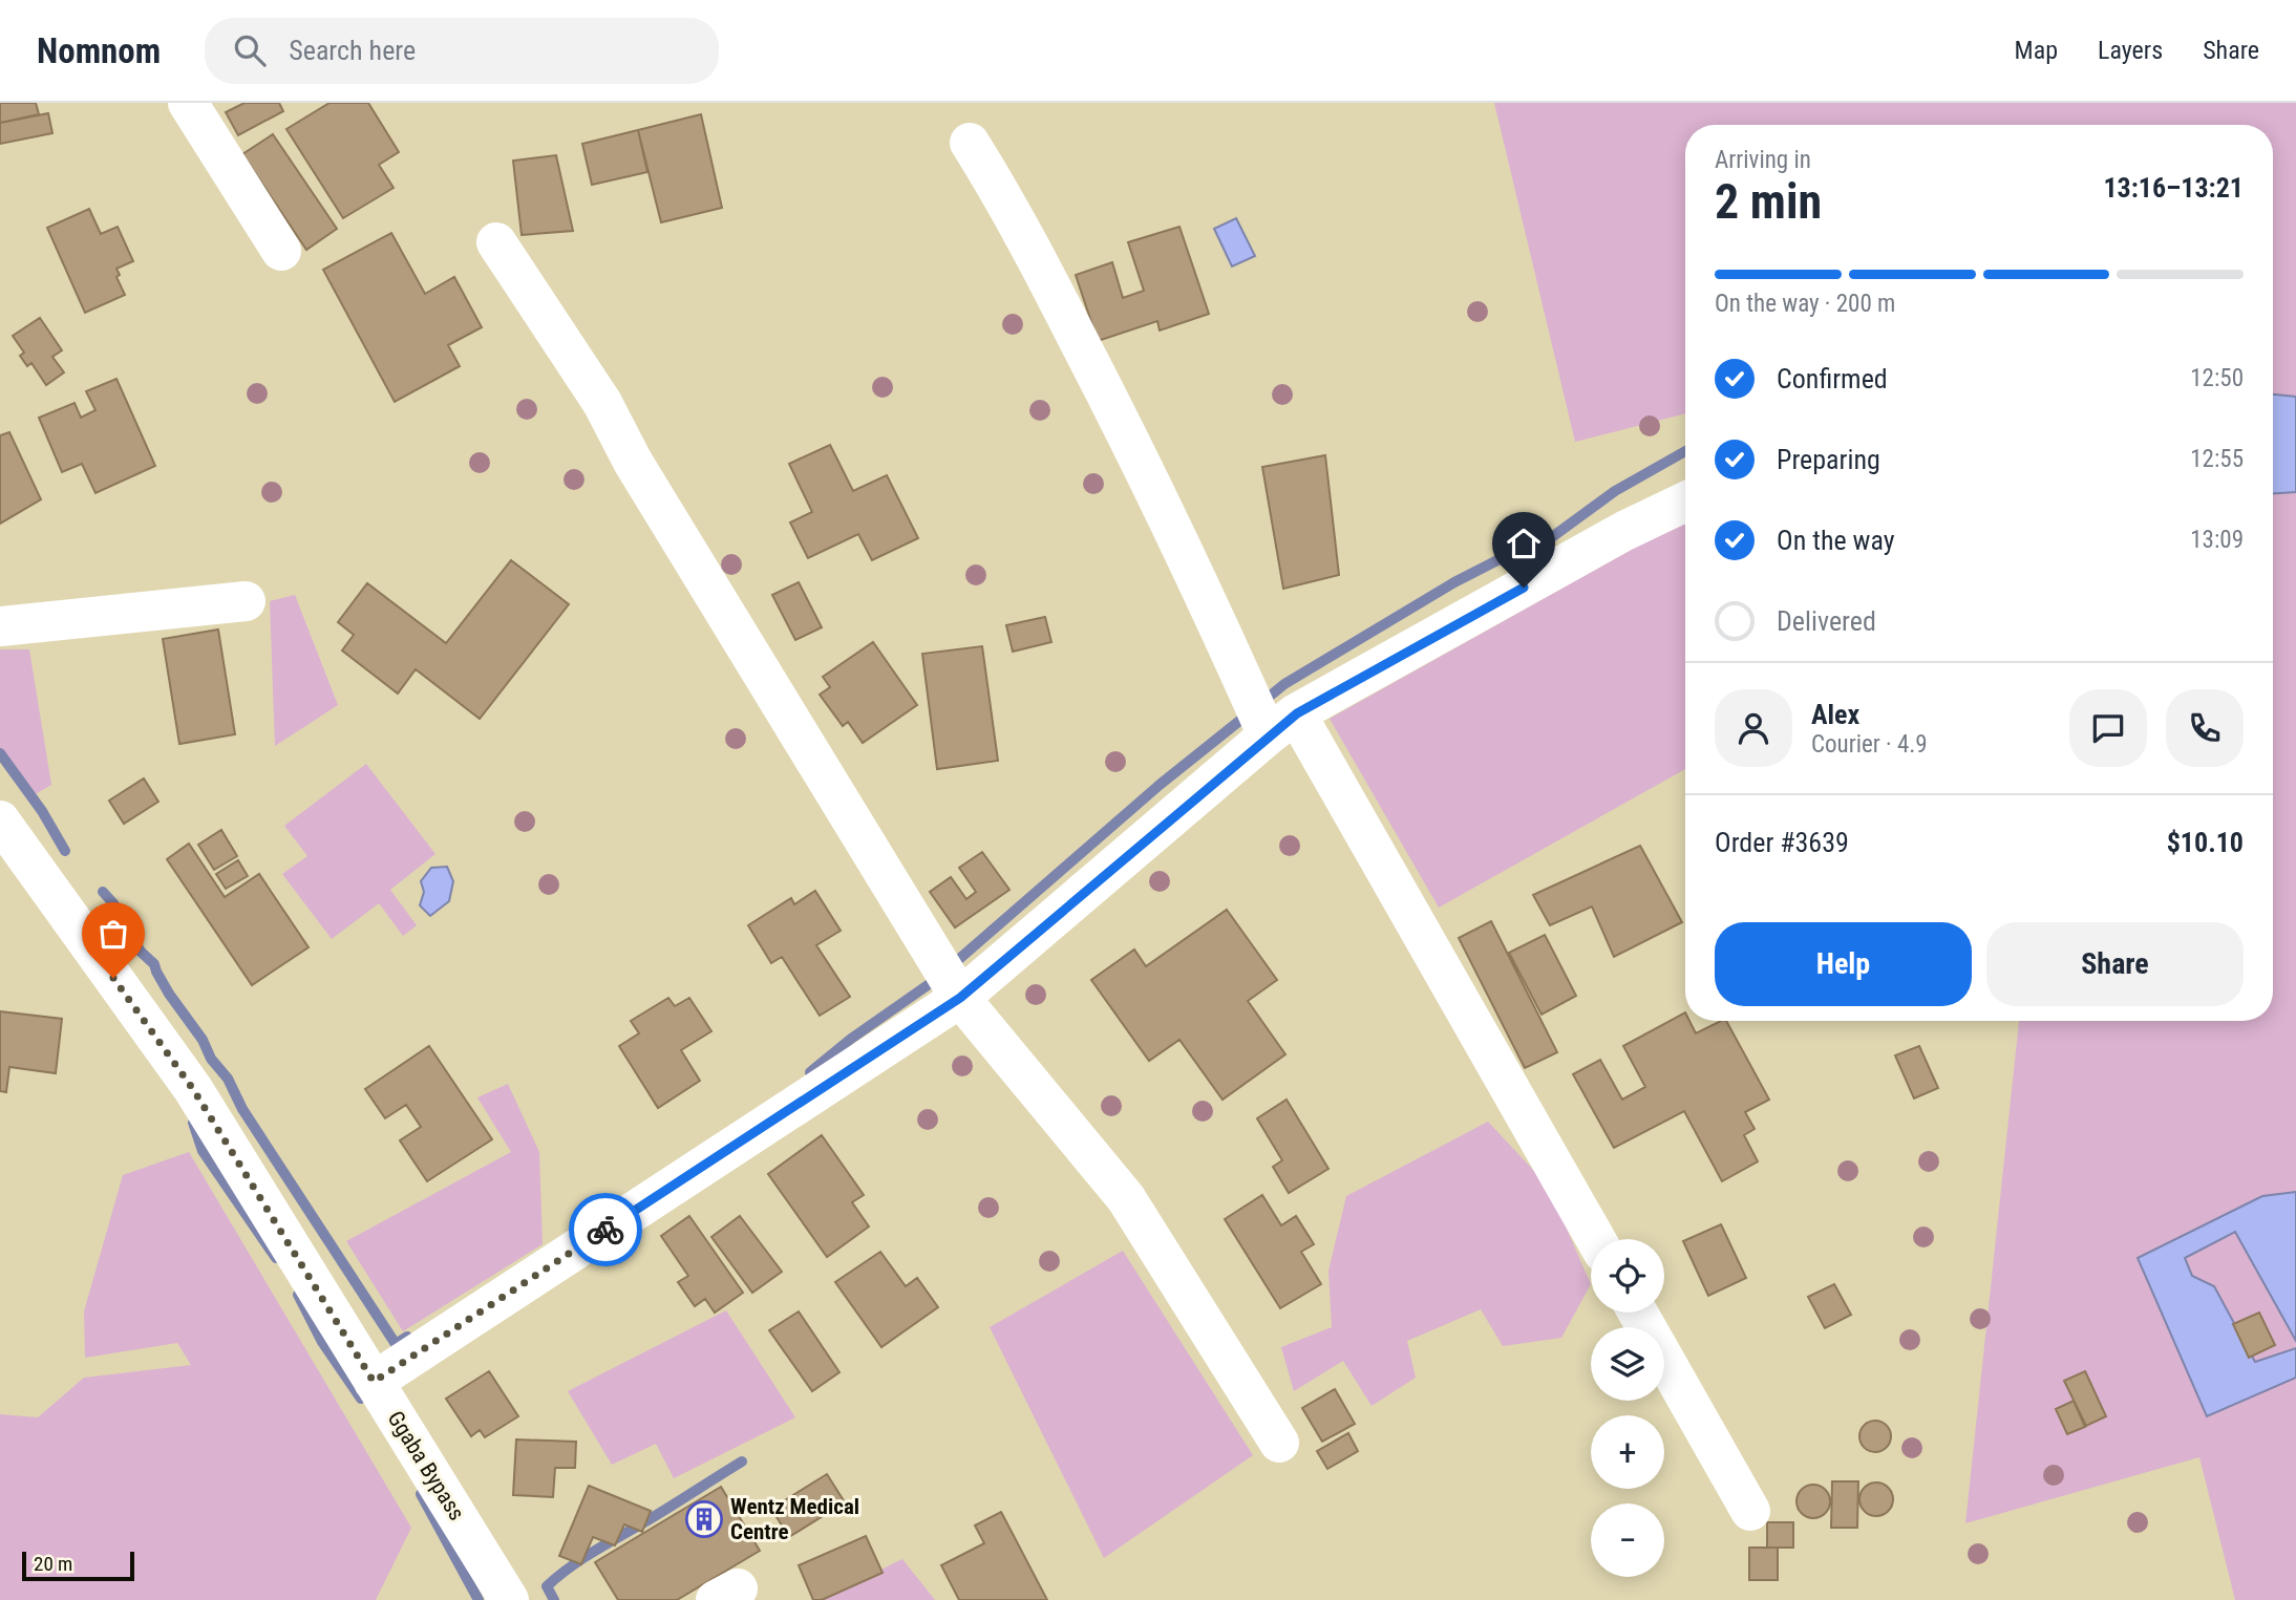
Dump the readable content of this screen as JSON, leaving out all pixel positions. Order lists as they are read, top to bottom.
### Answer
{
  "streets": {
    "street": ["Ggaba Bypass"]
  },
  "places": {
    "building": ["Wentz Medical Centre"]
  },
  "scale_bar": "20 m",
  "page": {
    "header": "Nomnom",
    "search": "Search here",
    "nav": ["Map", "Layers", "Share"],
    "heading": ["2 min", "Arriving in", "13:16–13:21"],
    "panel": [
      "Alex",
      "Courier · 4.9",
      "Order #3639",
      "$10.10"
    ],
    "bar": "On the way · 200 m",
    "list": [
      ["Confirmed", "12:50"],
      ["Preparing", "12:55"],
      ["On the way", "13:09"],
      "Delivered"
    ],
    "buttons": ["Help", "Share"],
    "map_buttons": ["+", "−"],
    "scale": "20 m"
  }
}
